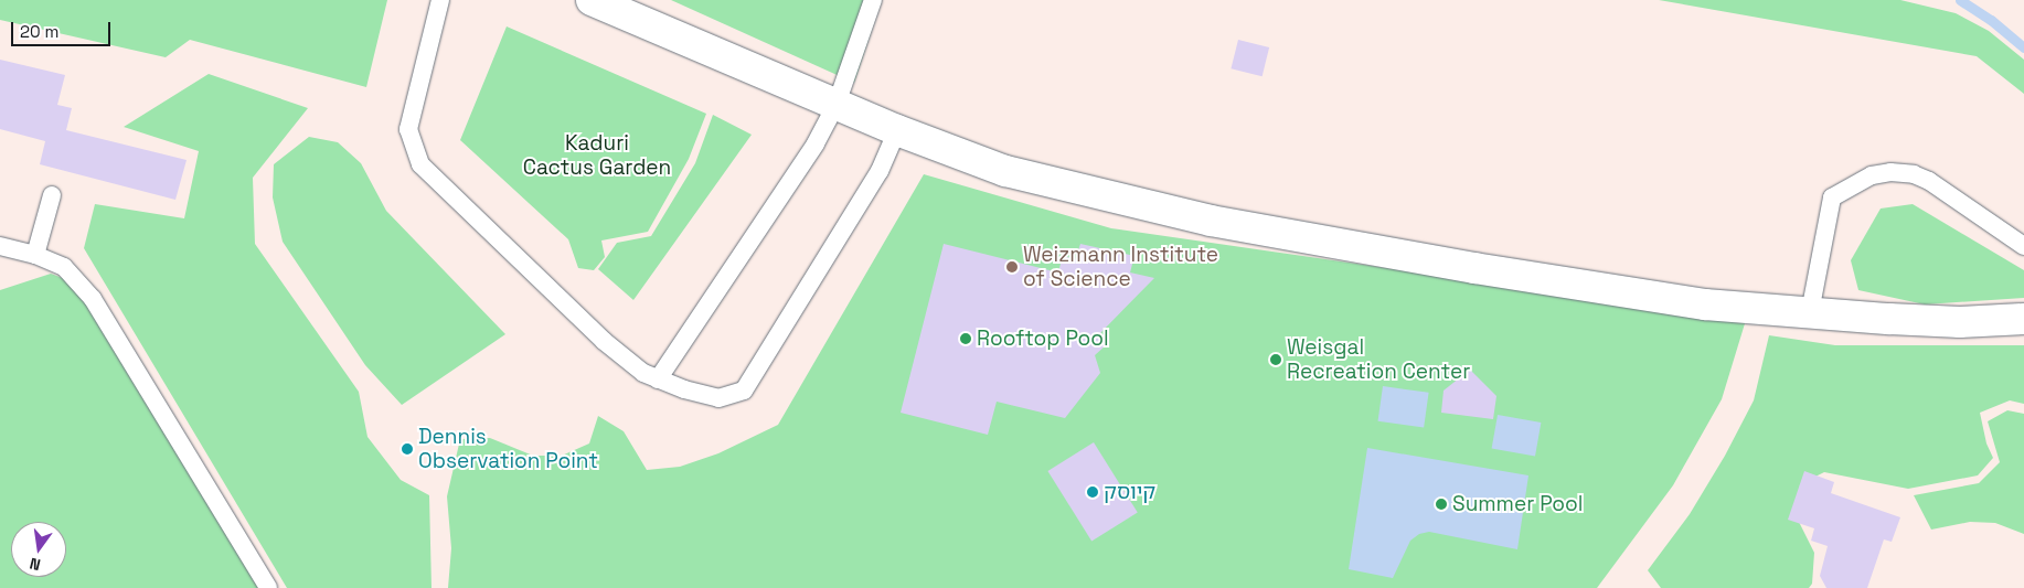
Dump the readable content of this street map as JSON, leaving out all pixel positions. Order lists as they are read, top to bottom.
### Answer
{
  "parks": ["Kaduri Cactus Garden"],
  "places": [
    "Weizmann Institute of Science",
    "Rooftop Pool",
    "Weisgal Recreation Center",
    "Dennis Observation Point",
    "קיוסק",
    "Summer Pool"
  ],
  "scale_bar": "20 m",
  "north": "bottom"
}
